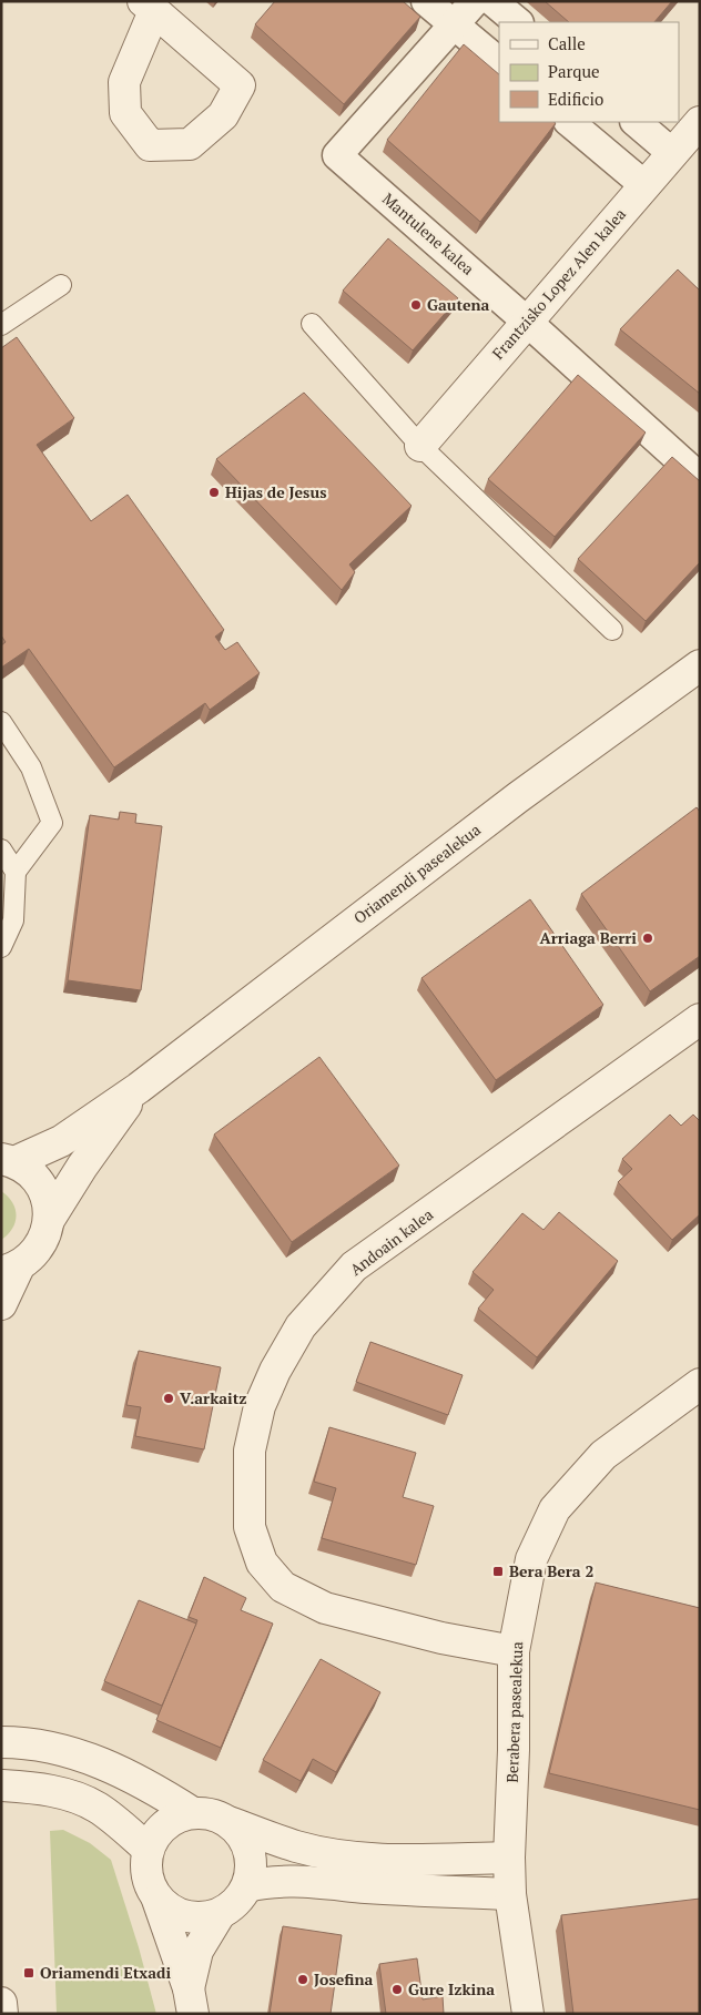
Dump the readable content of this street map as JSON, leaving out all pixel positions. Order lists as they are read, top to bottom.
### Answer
{
  "streets": {
    "street": [
      "Mantulene kalea",
      "Frantzisko Lopez Alen kalea",
      "Oriamendi pasealekua",
      "Andoain kalea",
      "Berabera pasealekua"
    ]
  },
  "crossings": [
    ["Mantulene kalea", "Frantzisko Lopez Alen kalea"],
    ["Andoain kalea", "Berabera pasealekua"]
  ],
  "places": {
    "other": [
      "Gautena",
      "Hijas de Jesus",
      "Arriaga Berri",
      "V.arkaitz",
      "Josefina",
      "Gure Izkina"
    ],
    "transit": ["Bera Bera 2", "Oriamendi Etxadi"]
  },
  "legend": ["Calle", "Parque", "Edificio"]
}
